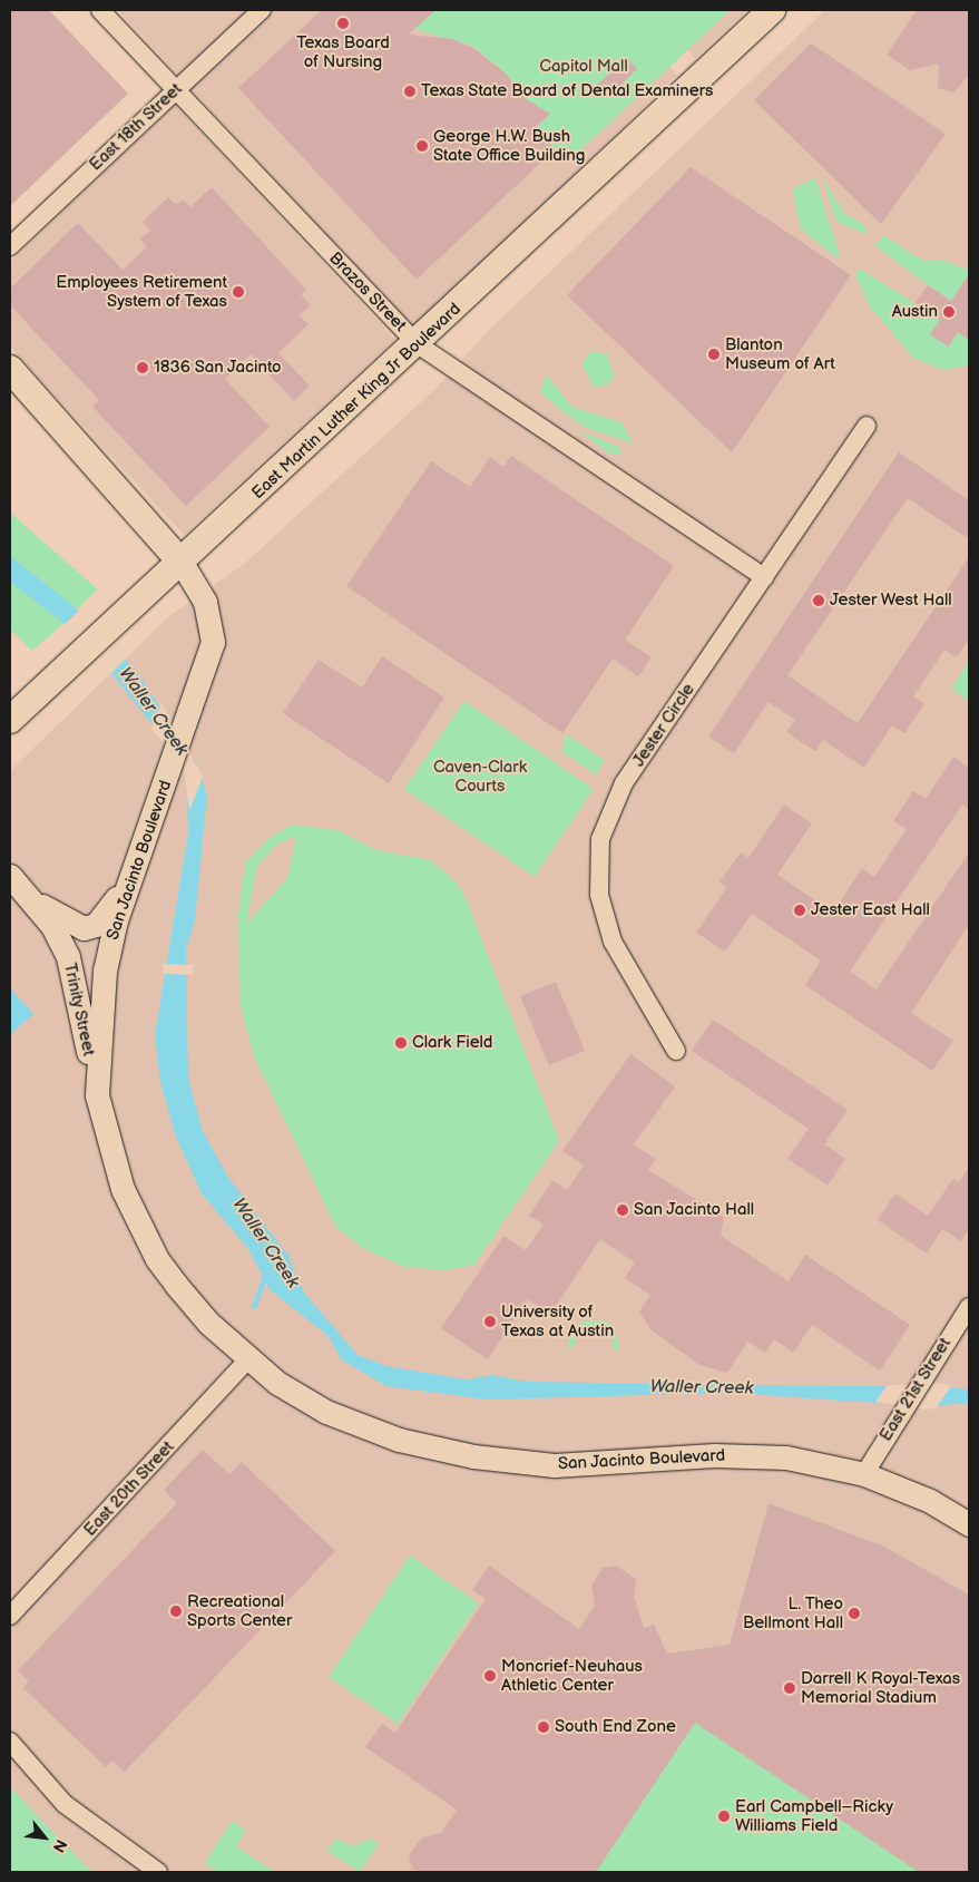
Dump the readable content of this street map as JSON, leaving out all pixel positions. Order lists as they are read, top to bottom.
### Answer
{
  "streets": {
    "main road": ["East Martin Luther King Jr Boulevard", "San Jacinto Boulevard"],
    "street": [
      "East 18th Street",
      "Brazos Street",
      "Jester Circle",
      "Trinity Street",
      "East 21st Street",
      "East 20th Street"
    ]
  },
  "crossings": [
    ["East 18th Street", "Brazos Street"],
    ["Brazos Street", "East Martin Luther King Jr Boulevard"],
    ["Brazos Street", "Jester Circle"],
    ["East Martin Luther King Jr Boulevard", "San Jacinto Boulevard"],
    ["San Jacinto Boulevard", "Trinity Street"],
    ["San Jacinto Boulevard", "East 21st Street"],
    ["San Jacinto Boulevard", "East 20th Street"]
  ],
  "water": ["Waller Creek"],
  "parks": ["Capitol Mall", "Caven-Clark Courts"],
  "places": [
    "Texas Board of Nursing",
    "Texas State Board of Dental Examiners",
    "George H.W. Bush State Office Building",
    "Employees Retirement System of Texas",
    "Austin",
    "Blanton Museum of Art",
    "1836 San Jacinto",
    "Jester West Hall",
    "Jester East Hall",
    "Clark Field",
    "San Jacinto Hall",
    "University of Texas at Austin",
    "Recreational Sports Center",
    "L. Theo Bellmont Hall",
    "Moncrief-Neuhaus Athletic Center",
    "Darrell K Royal-Texas Memorial Stadium",
    "South End Zone",
    "Earl Campbell–Ricky Williams Field"
  ],
  "north": "bottom right"
}
